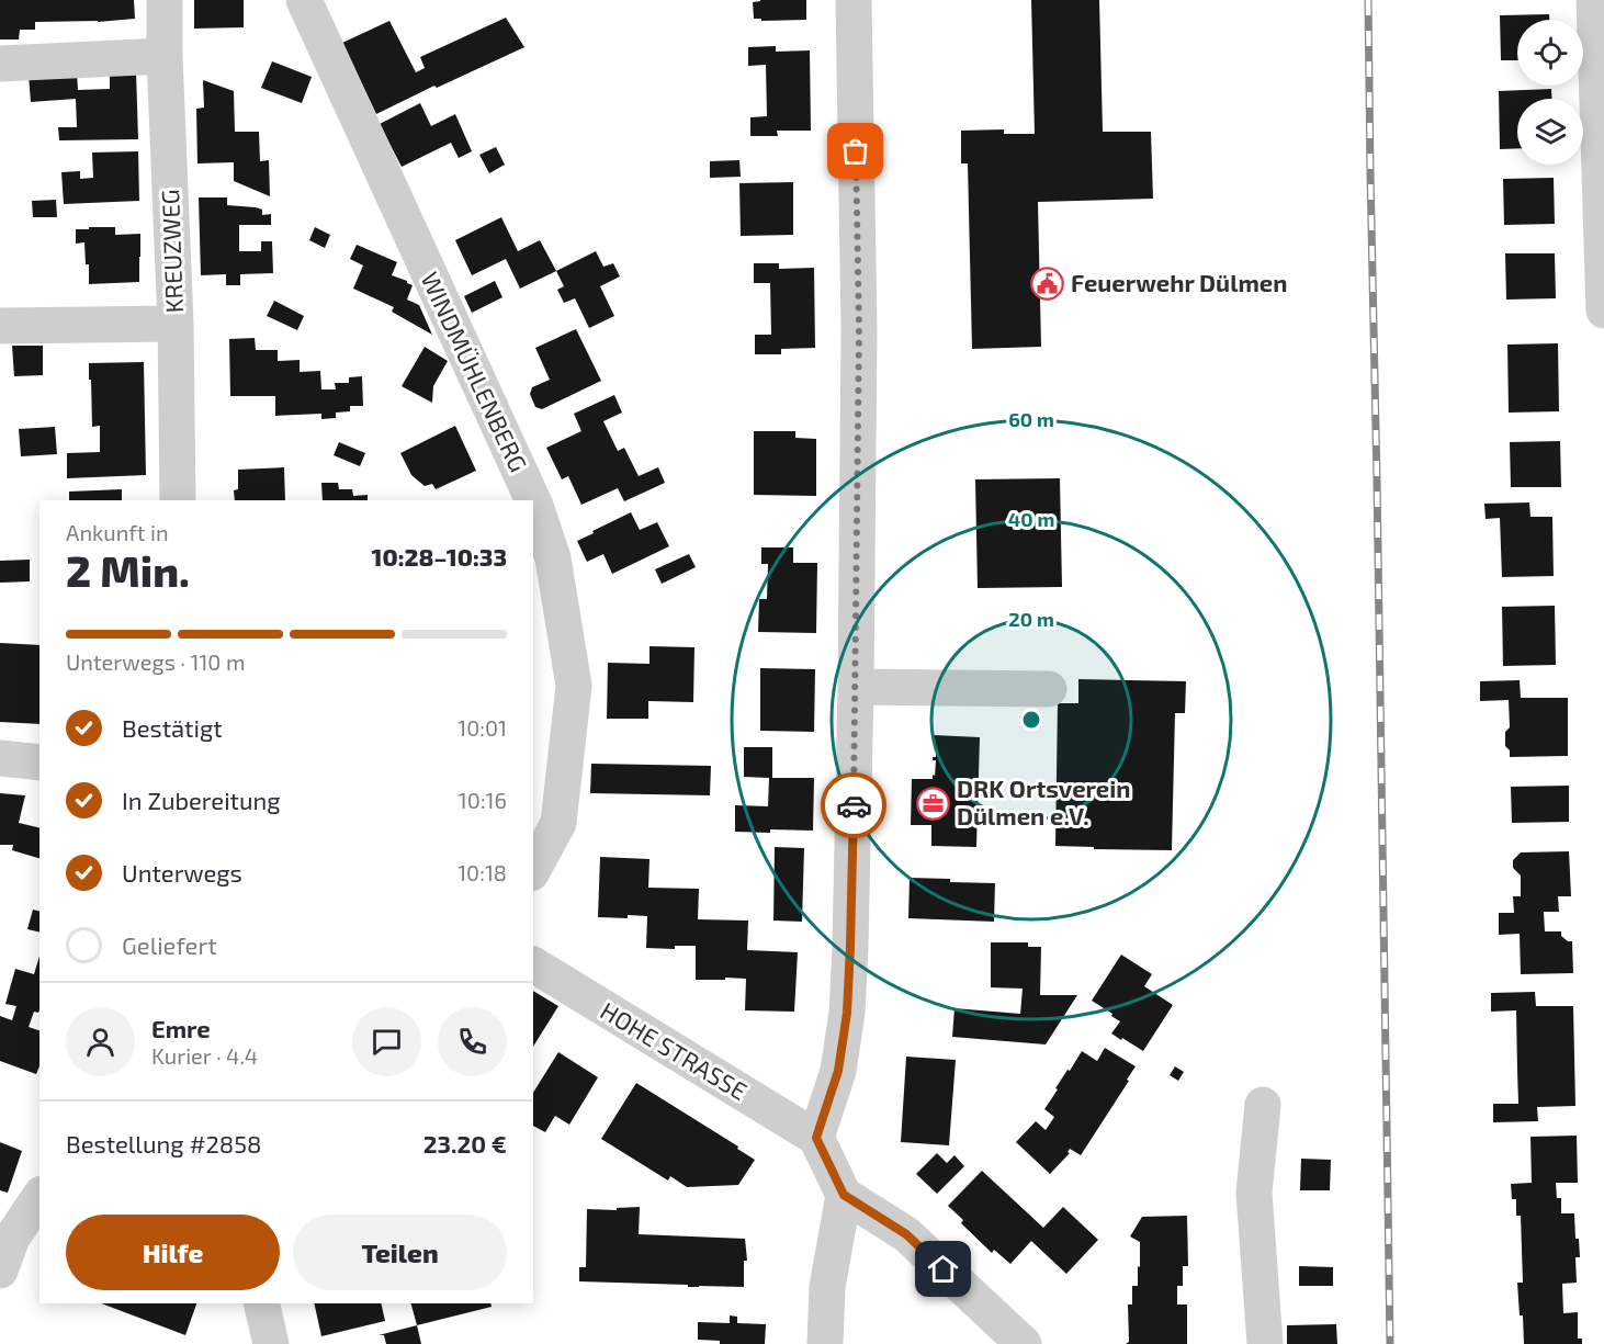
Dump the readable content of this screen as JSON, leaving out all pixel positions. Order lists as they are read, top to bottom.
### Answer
{
  "streets": {
    "street": ["KREUZWEG", "WINDMÜHLENBERG", "HOHE STRASSE"]
  },
  "places": {
    "public building": ["Feuerwehr Dülmen"],
    "office": ["DRK Ortsverein Dülmen e.V."]
  },
  "page": {
    "heading": ["2 Min.", "Ankunft in", "10:28–10:33"],
    "panel": [
      "Emre",
      "Kurier · 4.4",
      "Bestellung #2858",
      "23.20 €"
    ],
    "bar": "Unterwegs · 110 m",
    "list": [
      ["Bestätigt", "10:01"],
      ["In Zubereitung", "10:16"],
      ["Unterwegs", "10:18"],
      "Geliefert"
    ],
    "buttons": ["Hilfe", "Teilen"]
  },
  "rings": ["60 m", "40 m", "20 m"]
}
